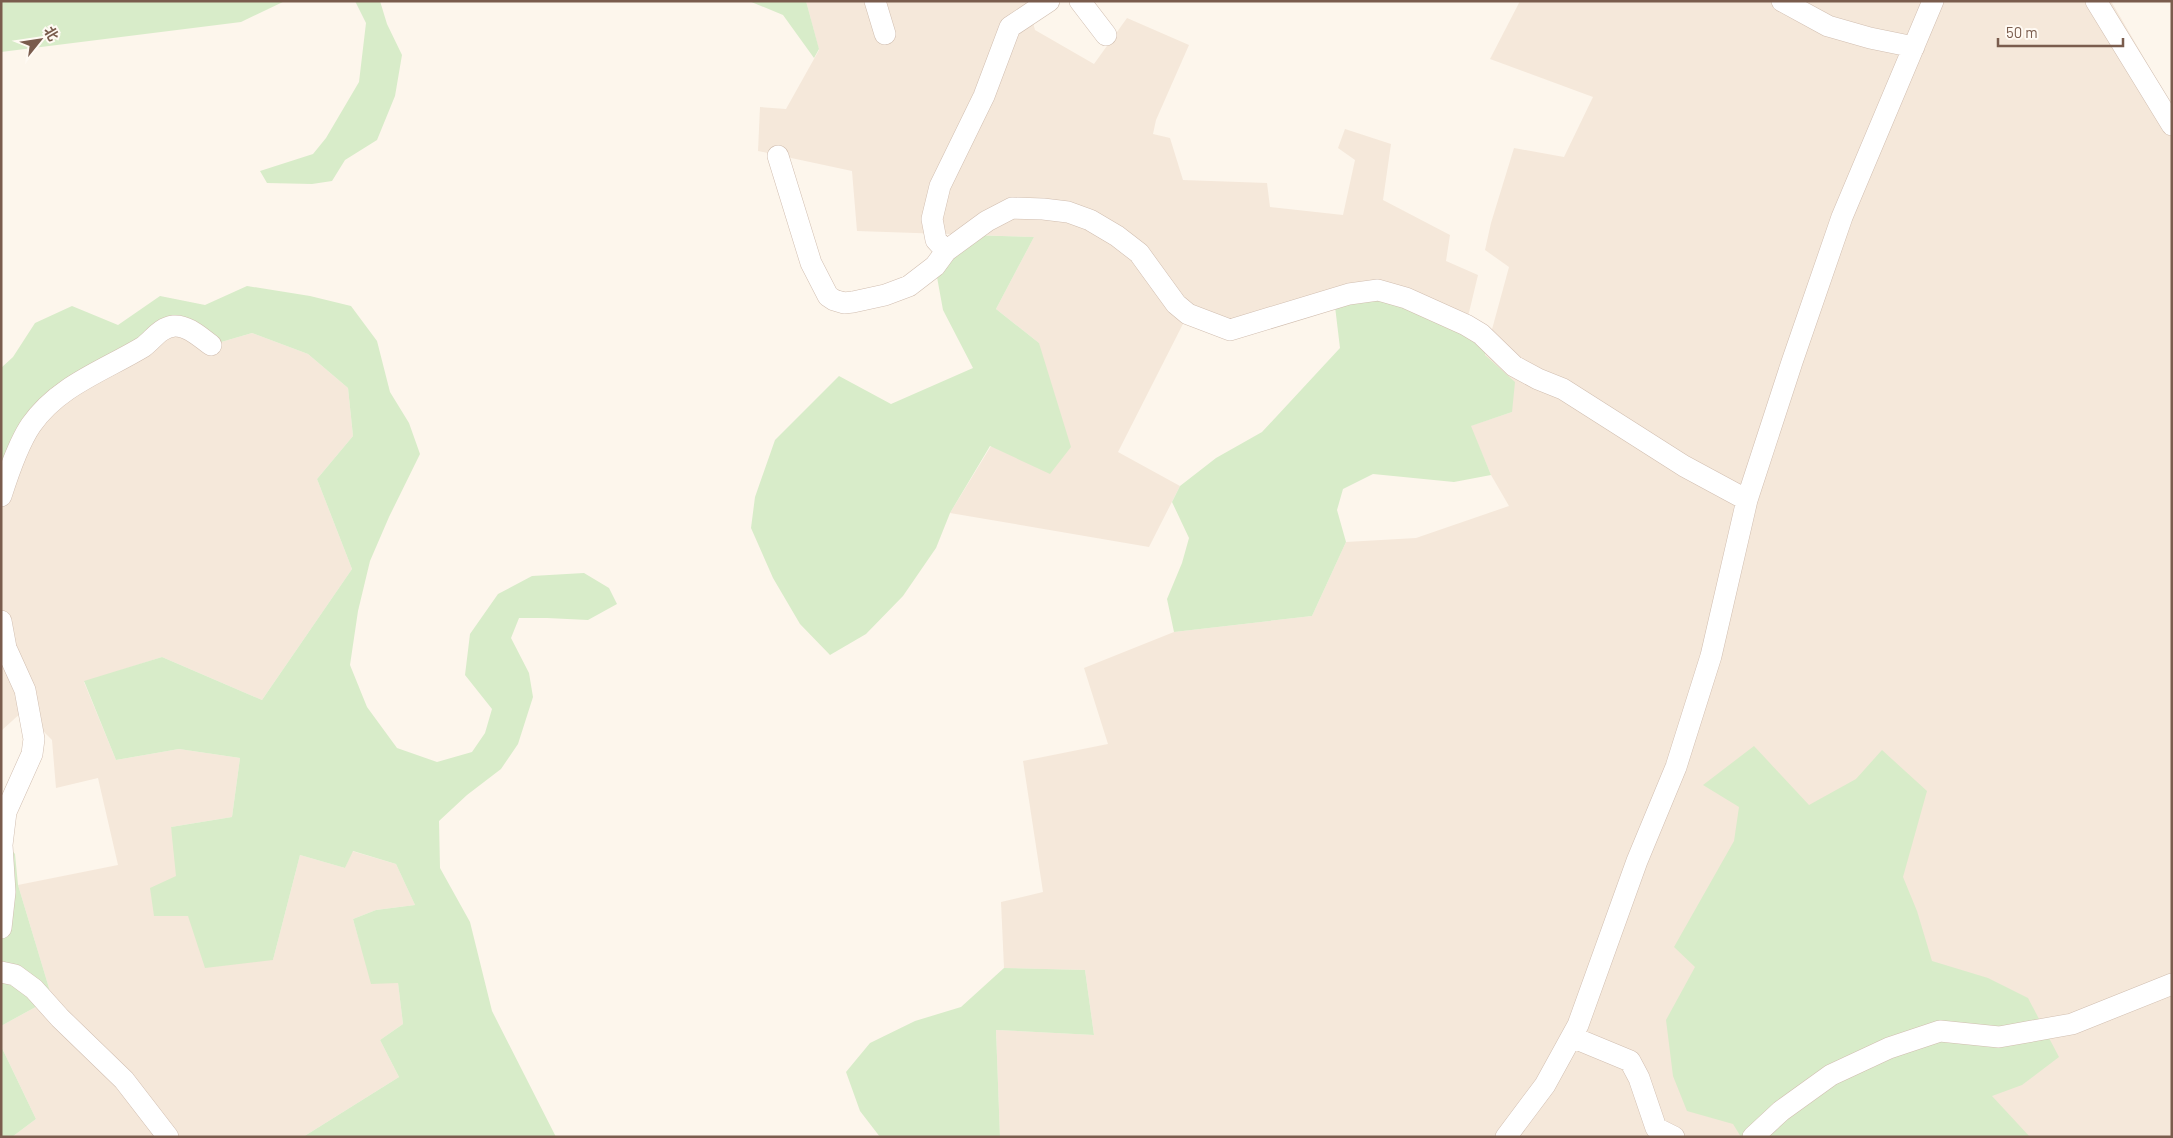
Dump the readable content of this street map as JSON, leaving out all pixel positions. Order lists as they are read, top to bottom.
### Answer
{
  "scale_bar": "50 m",
  "north": "top right"
}
